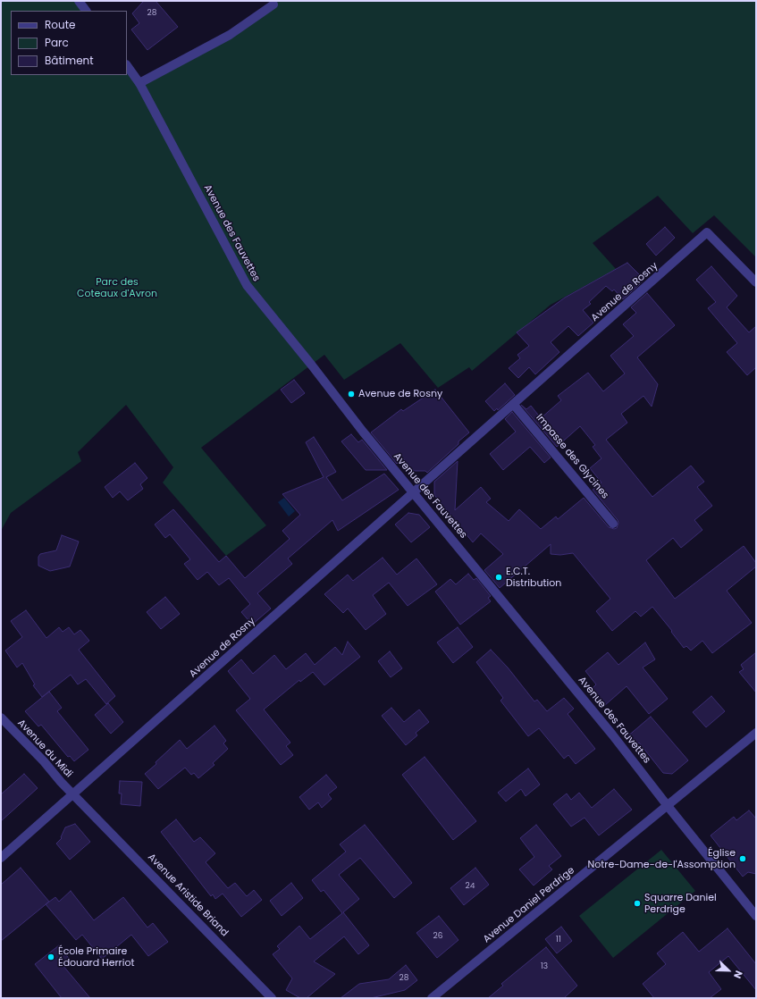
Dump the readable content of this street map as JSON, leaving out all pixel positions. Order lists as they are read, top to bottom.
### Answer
{
  "streets": {
    "street": [
      "Avenue des Fauvettes",
      "Avenue de Rosny",
      "Impasse des Glycines",
      "Avenue du Midi",
      "Avenue Aristide Briand",
      "Avenue Daniel Perdrige"
    ]
  },
  "crossings": [
    ["Avenue des Fauvettes", "Avenue de Rosny"],
    ["Avenue des Fauvettes", "Avenue Daniel Perdrige"],
    ["Avenue de Rosny", "Impasse des Glycines"],
    ["Avenue de Rosny", "Avenue du Midi"],
    ["Avenue de Rosny", "Avenue Aristide Briand"],
    ["Avenue du Midi", "Avenue Aristide Briand"]
  ],
  "parks": ["Parc des Coteaux d'Avron"],
  "places": [
    "Avenue de Rosny",
    "E.C.T. Distribution",
    "Église Notre-Dame-de-l'Assomption",
    "Squarre Daniel Perdrige",
    "École Primaire Édouard Herriot"
  ],
  "house_numbers": [
    "28",
    "24",
    "26",
    "11",
    "13",
    "28"
  ],
  "legend": ["Route", "Parc", "Bâtiment"],
  "north": "bottom right"
}
